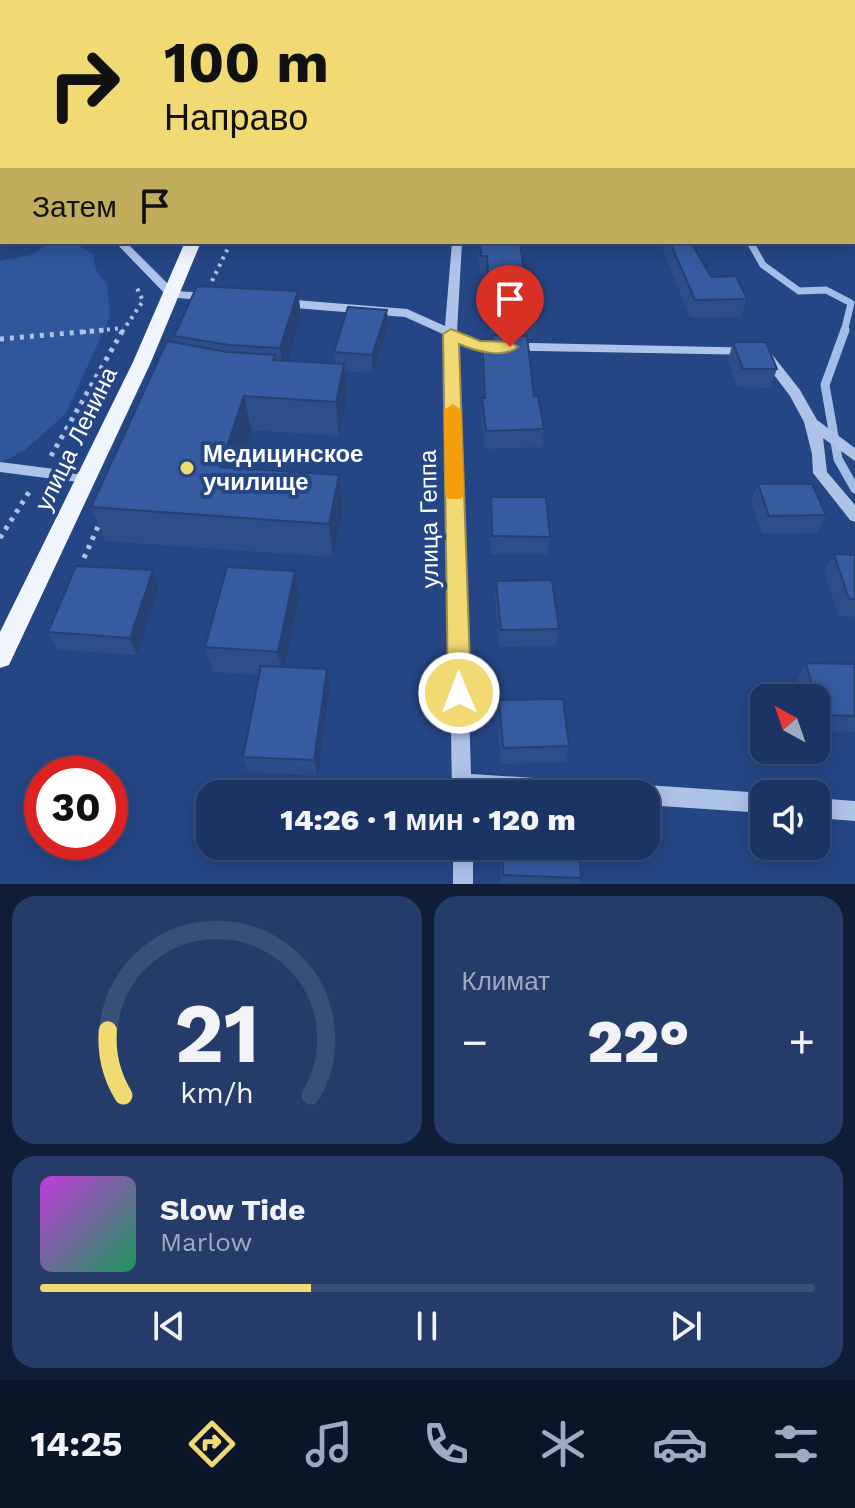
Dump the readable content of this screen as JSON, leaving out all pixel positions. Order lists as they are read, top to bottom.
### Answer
{
  "streets": {
    "main road": ["улица Ленина"],
    "street": ["улица Геппа"]
  },
  "places": ["Медицинское училище"],
  "north": "top left",
  "page": {
    "turn": ["100 m", "Направо"],
    "then": "Затем",
    "limit": "30",
    "trip": "14:26 · 1 мин · 120 m",
    "tile": "Климат",
    "heat": ["−", "22°", "+"],
    "song": ["Slow Tide", "Marlow"],
    "tabs": "14:25",
    "gauge": ["21", "km/h"]
  }
}
